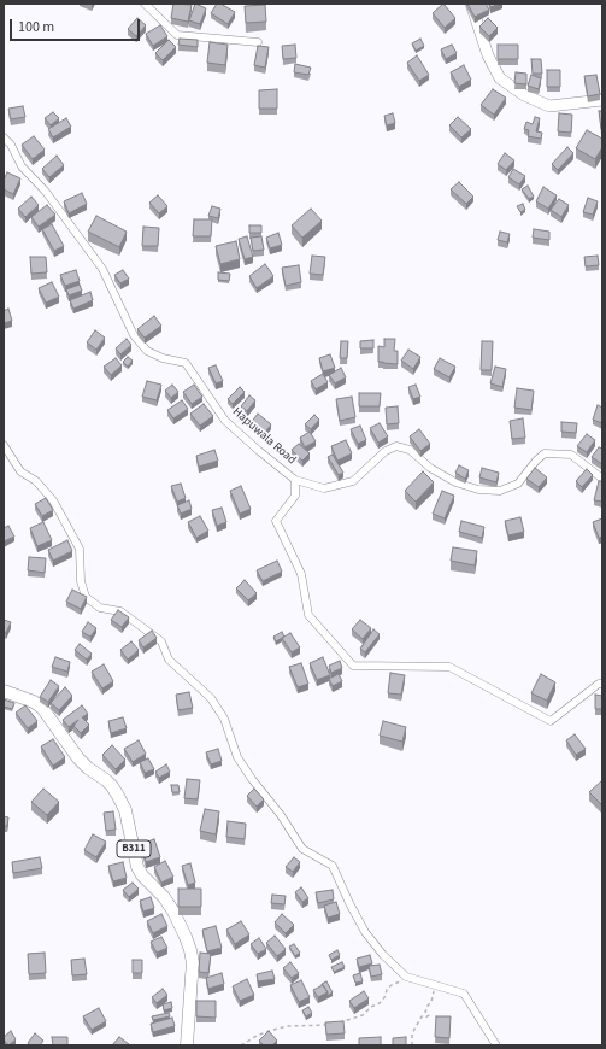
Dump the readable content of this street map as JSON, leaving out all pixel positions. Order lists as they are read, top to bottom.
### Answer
{
  "streets": {
    "main road": ["B311"],
    "street": ["Hapuwala Road"]
  },
  "scale_bar": "100 m"
}
